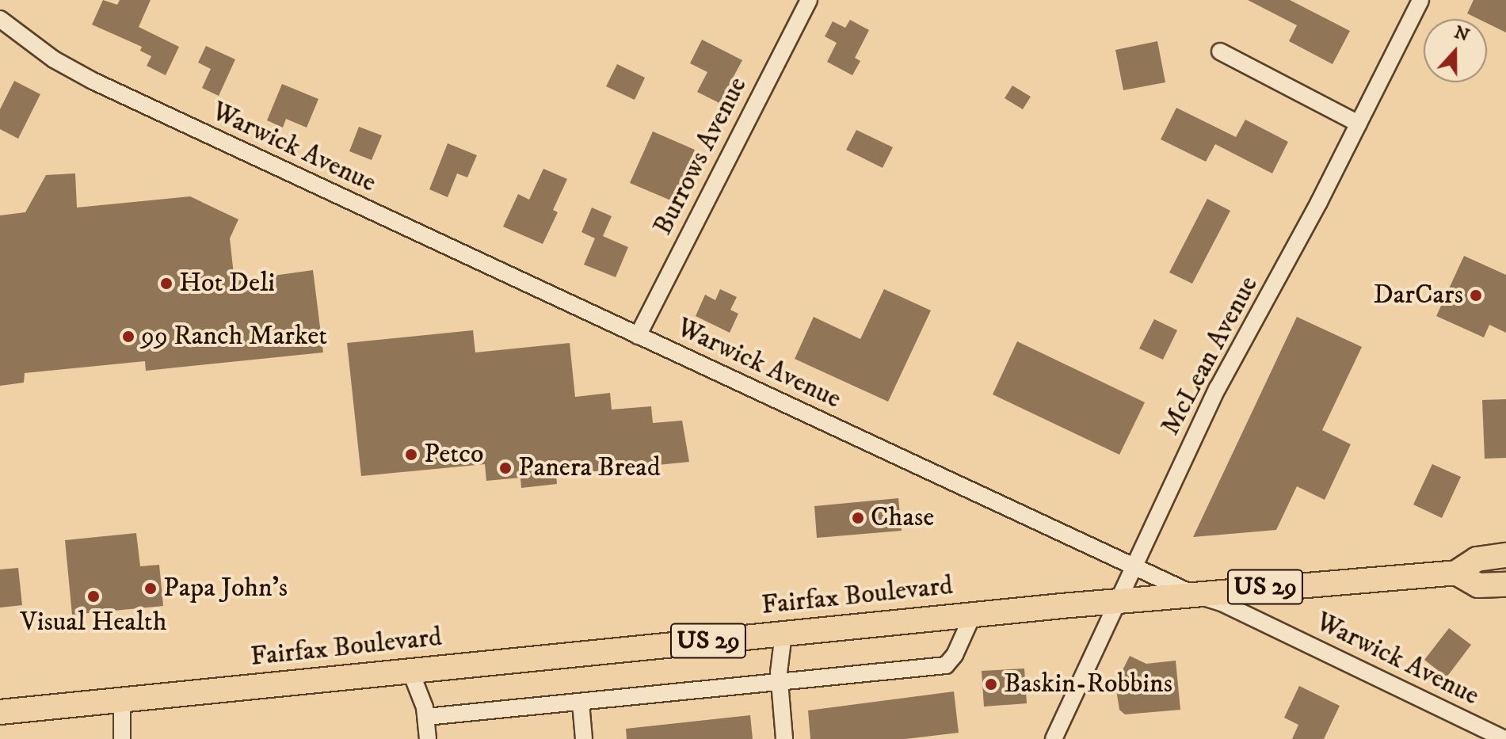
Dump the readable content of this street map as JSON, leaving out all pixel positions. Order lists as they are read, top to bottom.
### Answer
{
  "streets": {
    "main road": ["US 29", "Fairfax Boulevard"],
    "street": ["Warwick Avenue", "Burrows Avenue", "McLean Avenue"]
  },
  "crossings": [
    ["Warwick Avenue", "Burrows Avenue"],
    ["Warwick Avenue", "McLean Avenue"],
    ["Warwick Avenue", "Fairfax Boulevard"],
    ["McLean Avenue", "Fairfax Boulevard"]
  ],
  "places": [
    "Hot Deli",
    "DarCars",
    "99 Ranch Market",
    "Petco",
    "Panera Bread",
    "Chase",
    "Papa John's",
    "Visual Health",
    "Baskin-Robbins"
  ],
  "north": "top"
}
